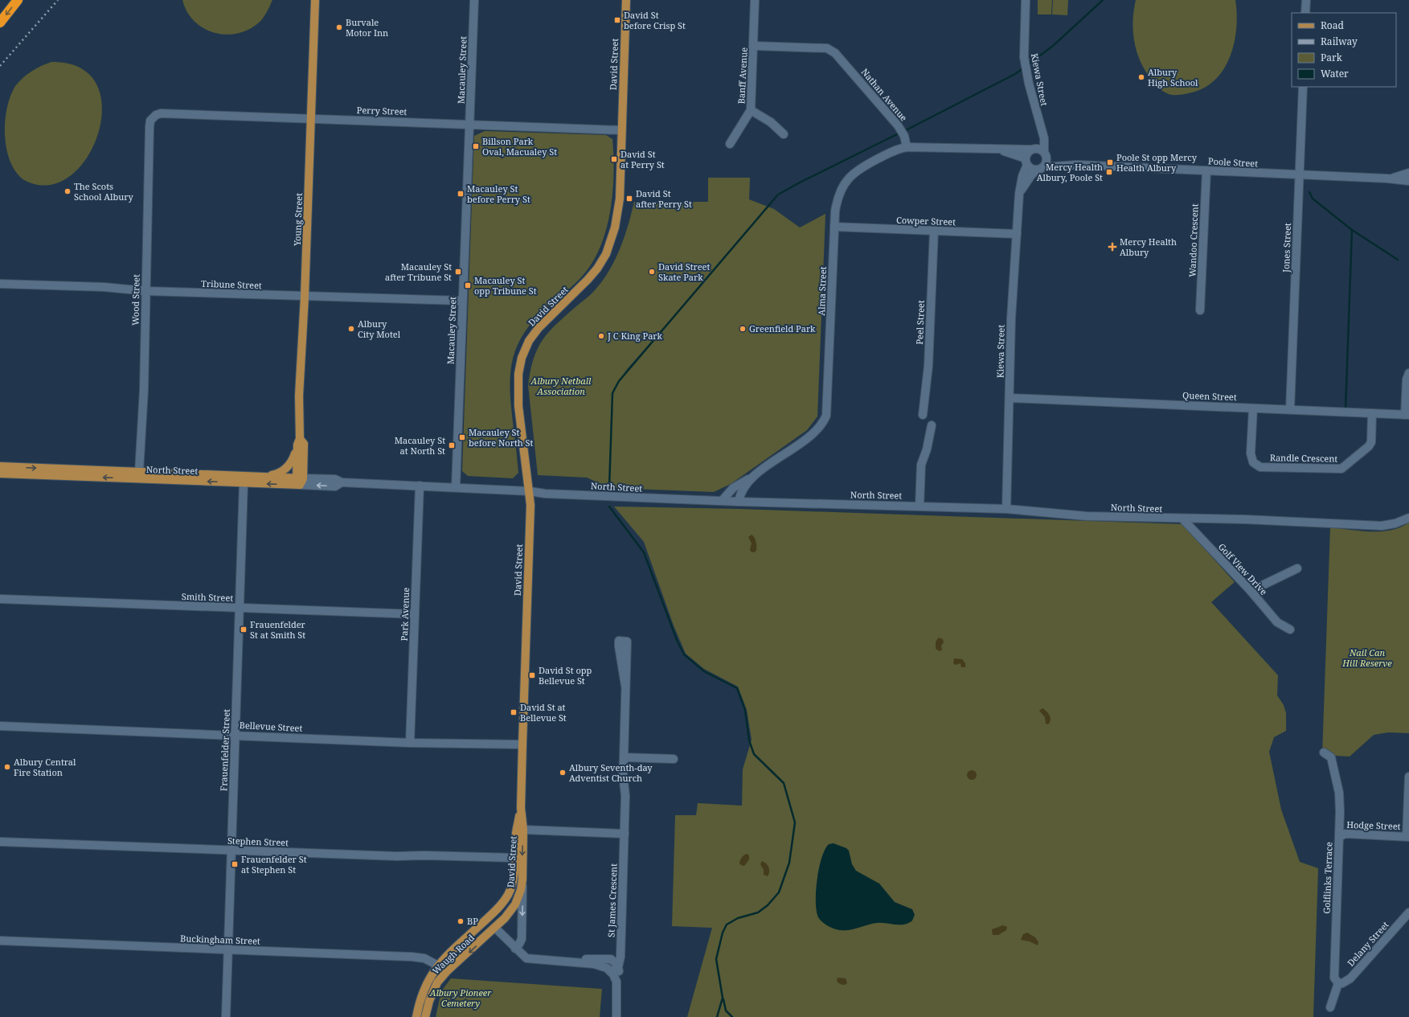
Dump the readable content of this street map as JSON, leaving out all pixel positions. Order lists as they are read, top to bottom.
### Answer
{
  "streets": {
    "main road": [
      "David Street",
      "Young Street",
      "North Street",
      "Waugh Road"
    ],
    "street": [
      "Macauley Street",
      "Banff Avenue",
      "Kiewa Street",
      "Nathan Avenue",
      "Perry Street",
      "Poole Street",
      "Cowper Street",
      "Wandoo Crescent",
      "Jones Street",
      "Tribune Street",
      "Alma Street",
      "Wood Street",
      "Peel Street",
      "Queen Street",
      "Randle Crescent",
      "Golf View Drive",
      "Smith Street",
      "Park Avenue",
      "Bellevue Street",
      "Frauenfelder Street",
      "Hodge Street",
      "Stephen Street",
      "Golflinks Terrace",
      "St James Crescent",
      "Buckingham Street",
      "Delany Street"
    ]
  },
  "crossings": [
    ["David Street", "Perry Street"],
    ["David Street", "North Street"],
    ["David Street", "Bellevue Street"],
    ["David Street", "Stephen Street"],
    ["David Street", "Waugh Road"],
    ["Macauley Street", "Perry Street"],
    ["Macauley Street", "Tribune Street"],
    ["Macauley Street", "North Street"],
    ["Banff Avenue", "Nathan Avenue"],
    ["Kiewa Street", "Poole Street"],
    ["Kiewa Street", "Cowper Street"],
    ["Kiewa Street", "Queen Street"],
    ["Kiewa Street", "North Street"],
    ["Nathan Avenue", "Alma Street"],
    ["Perry Street", "Young Street"],
    ["Perry Street", "Wood Street"],
    ["Poole Street", "Wandoo Crescent"],
    ["Poole Street", "Jones Street"],
    ["Young Street", "Tribune Street"],
    ["Young Street", "North Street"],
    ["Cowper Street", "Alma Street"],
    ["Cowper Street", "Peel Street"],
    ["Jones Street", "Queen Street"],
    ["Tribune Street", "Wood Street"],
    ["Alma Street", "North Street"],
    ["Wood Street", "North Street"],
    ["Queen Street", "Randle Crescent"],
    ["North Street", "Golf View Drive"],
    ["North Street", "Park Avenue"],
    ["North Street", "Frauenfelder Street"],
    ["Smith Street", "Park Avenue"],
    ["Smith Street", "Frauenfelder Street"],
    ["Park Avenue", "Bellevue Street"],
    ["Bellevue Street", "Frauenfelder Street"],
    ["Frauenfelder Street", "Stephen Street"],
    ["Frauenfelder Street", "Buckingham Street"],
    ["Hodge Street", "Golflinks Terrace"],
    ["Golflinks Terrace", "Delany Street"],
    ["Buckingham Street", "Waugh Road"]
  ],
  "parks": ["Albury Netball Association", "Nail Can Hill Reserve", "Albury Pioneer Cemetery"],
  "places": {
    "transit": [
      "David St before Crisp St",
      "Billson Park Oval, Macualey St",
      "David St at Perry St",
      "Poole St opp Mercy Health Albury",
      "Mercy Health Albury, Poole St",
      "Macauley St before Perry St",
      "David St after Perry St",
      "Macauley St after Tribune St",
      "Macauley St opp Tribune St",
      "Macauley St before North St",
      "Macauley St at North St",
      "Frauenfelder St at Smith St",
      "David St opp Bellevue St",
      "David St at Bellevue St",
      "Frauenfelder St at Stephen St"
    ],
    "other": [
      "Burvale Motor Inn",
      "Albury High School",
      "The Scots School Albury",
      "David Street Skate Park",
      "Albury City Motel",
      "Greenfield Park",
      "J C King Park",
      "Albury Central Fire Station",
      "Albury Seventh-day Adventist Church",
      "BP"
    ],
    "health": ["Mercy Health Albury"]
  },
  "legend": [
    "Road",
    "Railway",
    "Park",
    "Water"
  ]
}
